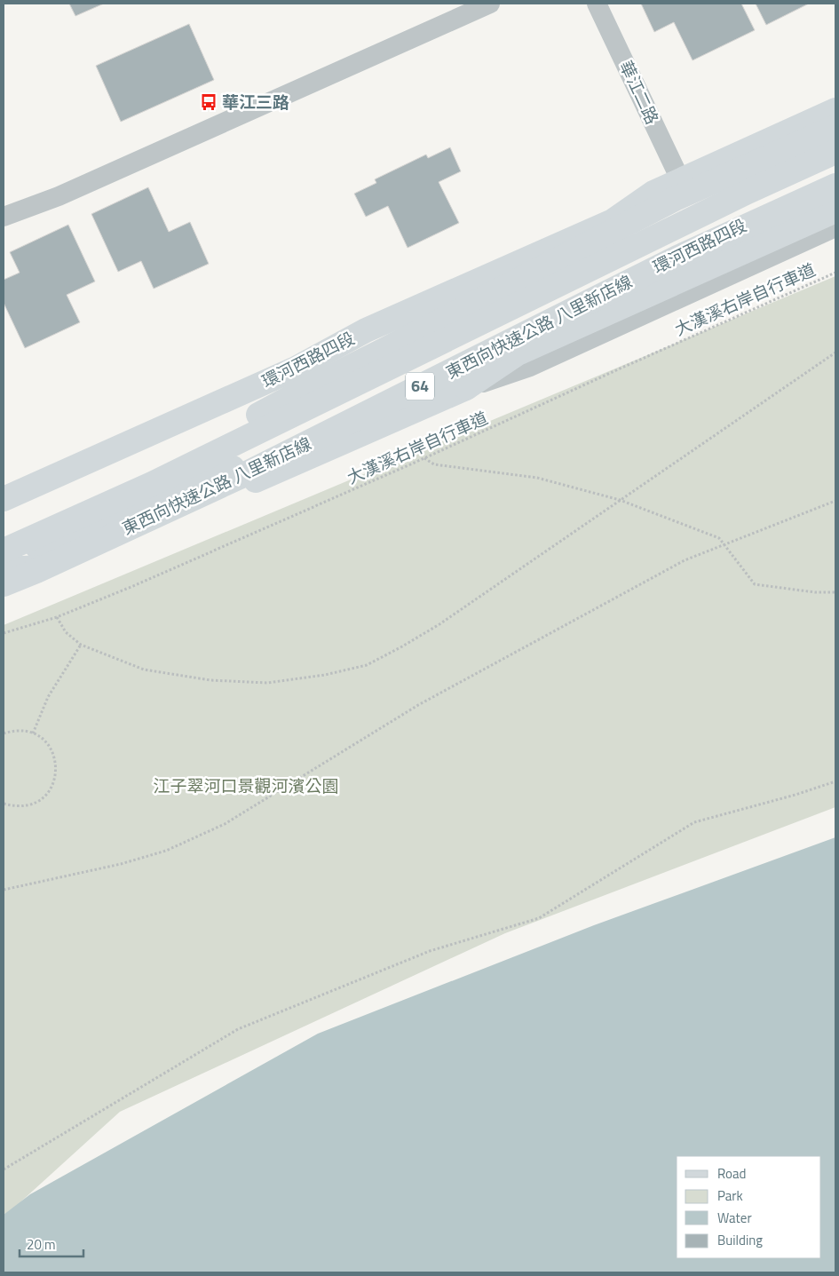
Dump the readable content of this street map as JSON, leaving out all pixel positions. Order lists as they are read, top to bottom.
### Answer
{
  "streets": {
    "main road": ["環河西路四段", "東西向快速公路 八里新店線", "64"],
    "street": ["華江二路"],
    "path": ["大漢溪右岸自行車道"]
  },
  "crossings": [
    ["華江二路", "環河西路四段"]
  ],
  "parks": ["江子翠河口景觀河濱公園"],
  "places": {
    "bus stop": ["華江三路"]
  },
  "legend": [
    "Road",
    "Park",
    "Water",
    "Building"
  ],
  "scale_bar": "20 m"
}
